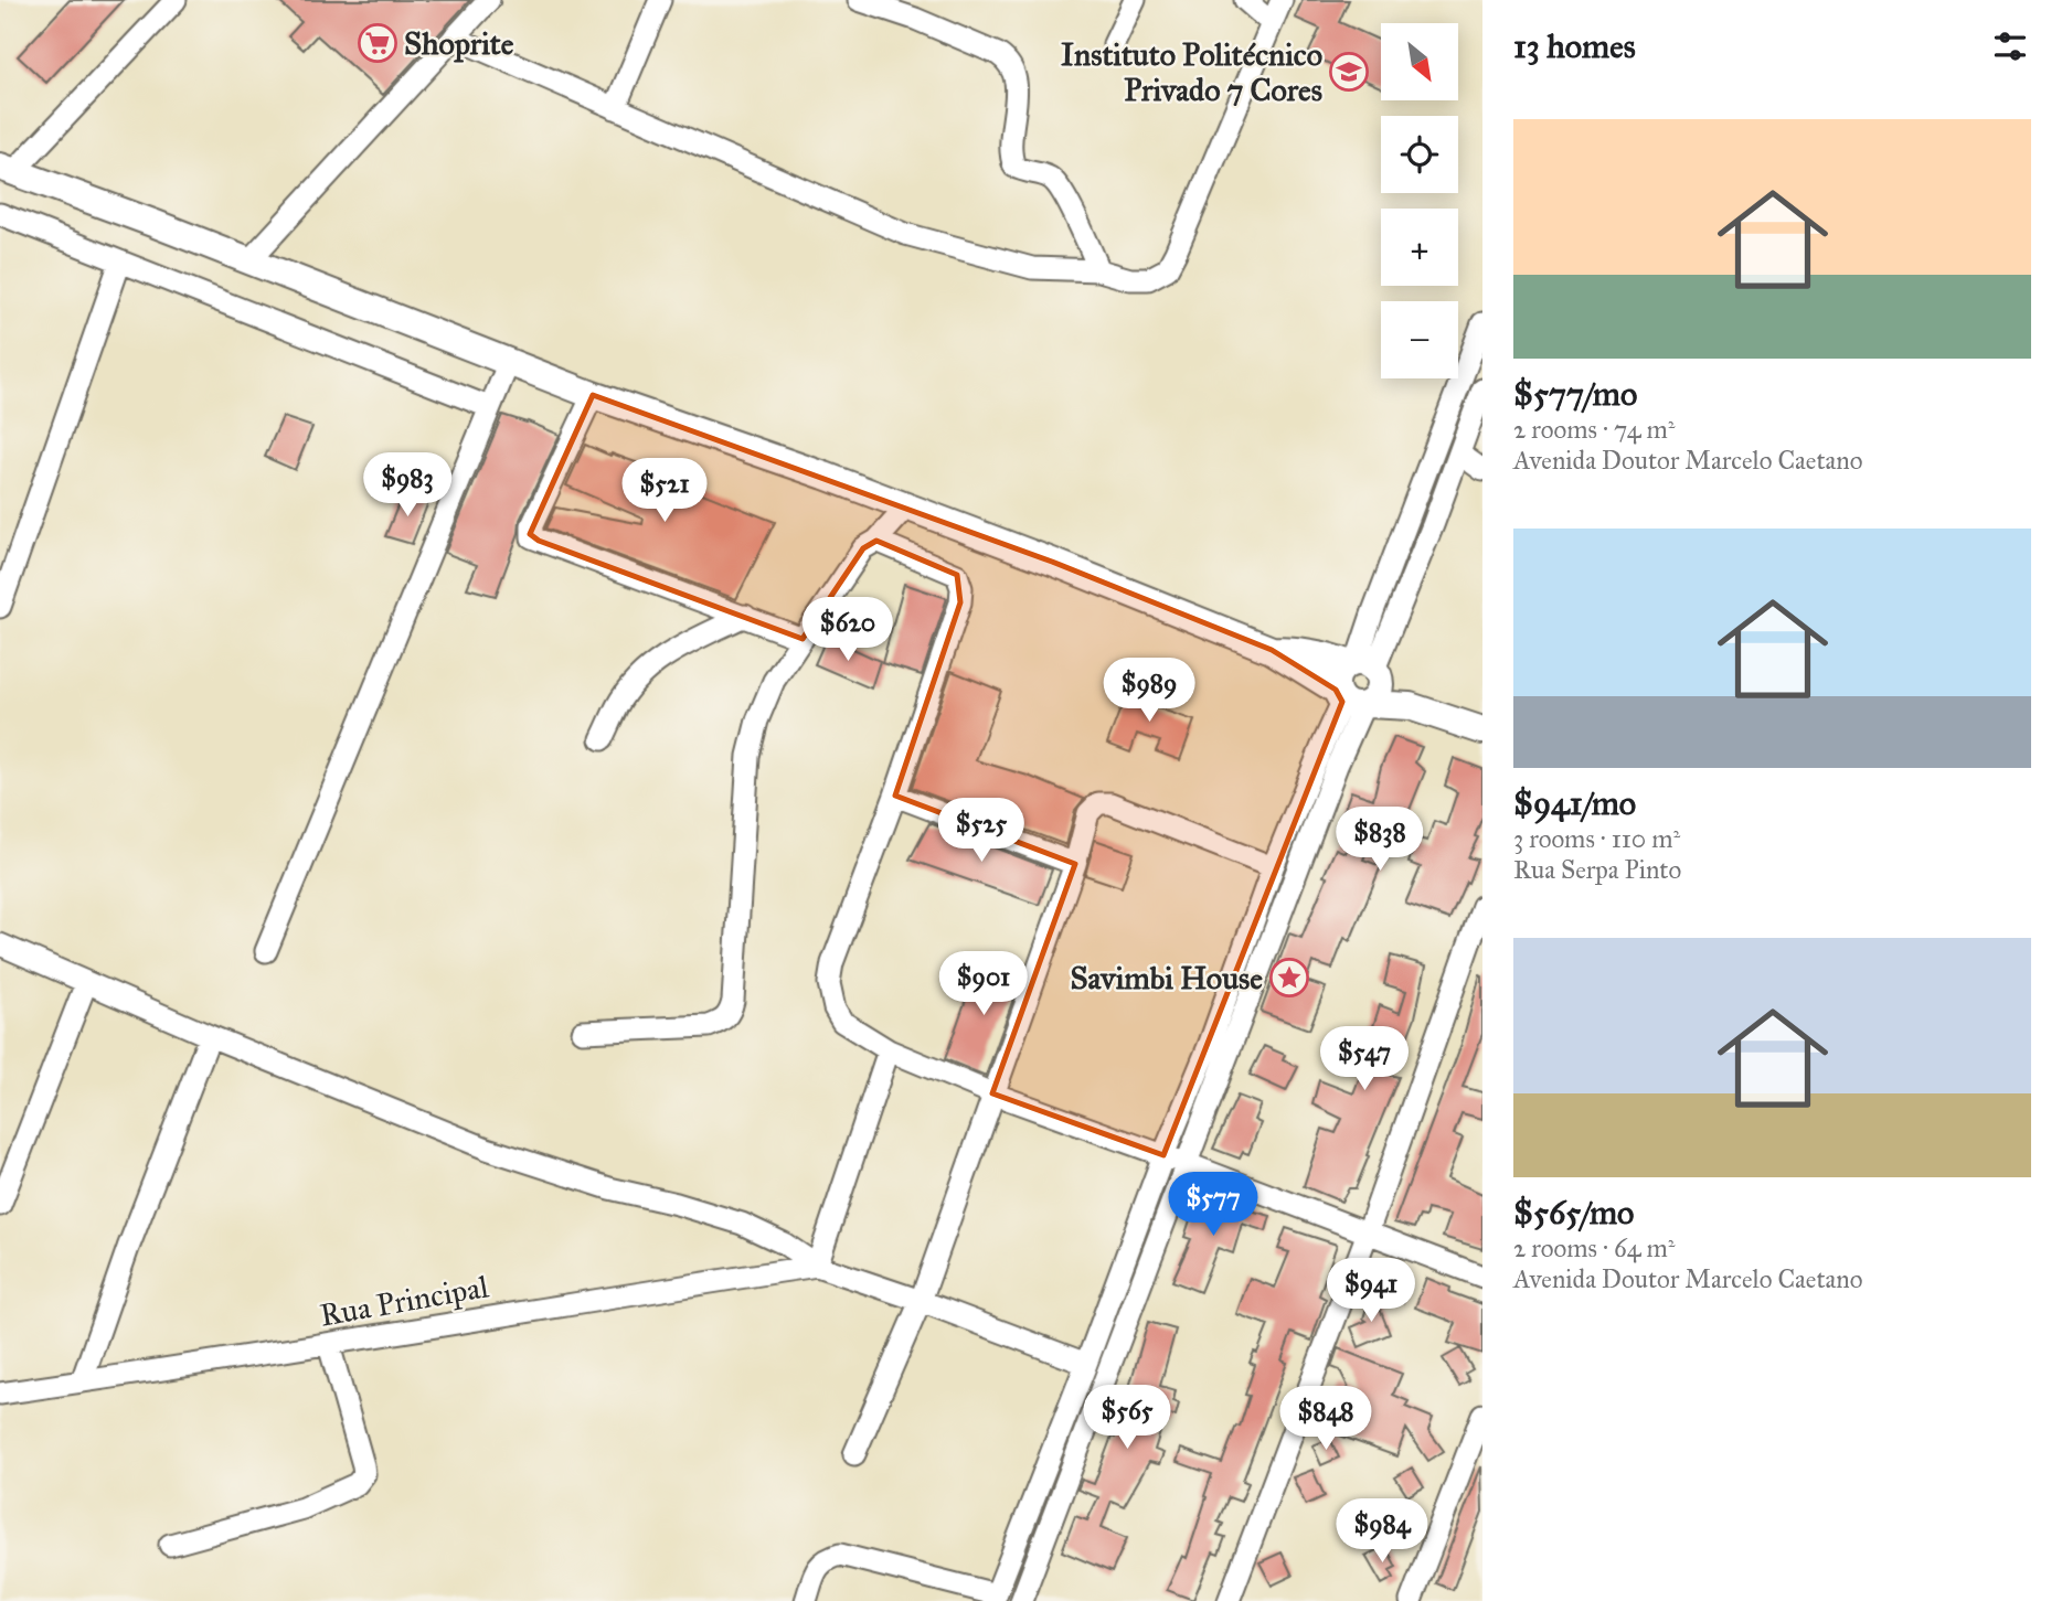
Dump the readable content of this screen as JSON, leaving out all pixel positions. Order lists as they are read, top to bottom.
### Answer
{
  "streets": {
    "street": ["Rua Principal"]
  },
  "places": {
    "supermarket": ["Shoprite"],
    "school or university": ["Instituto Politécnico Privado 7 Cores"],
    "place": ["Savimbi House"]
  },
  "north": "bottom right",
  "page": {
    "heading": "13 homes",
    "map_buttons": ["+", "−"],
    "list": [
      {
        "name": "$577/mo",
        "note": "2 rooms · 74 m² · Avenida Doutor Marcelo Caetano"
      },
      {
        "name": "$941/mo",
        "note": "3 rooms · 110 m² · Rua Serpa Pinto"
      },
      {
        "name": "$565/mo",
        "note": "2 rooms · 64 m² · Avenida Doutor Marcelo Caetano"
      }
    ],
    "price": [
      "$983",
      "$521",
      "$620",
      "$989",
      "$525",
      "$838",
      "$901",
      "$547",
      "$577",
      "$941",
      "$565",
      "$848",
      "$984"
    ]
  }
}
